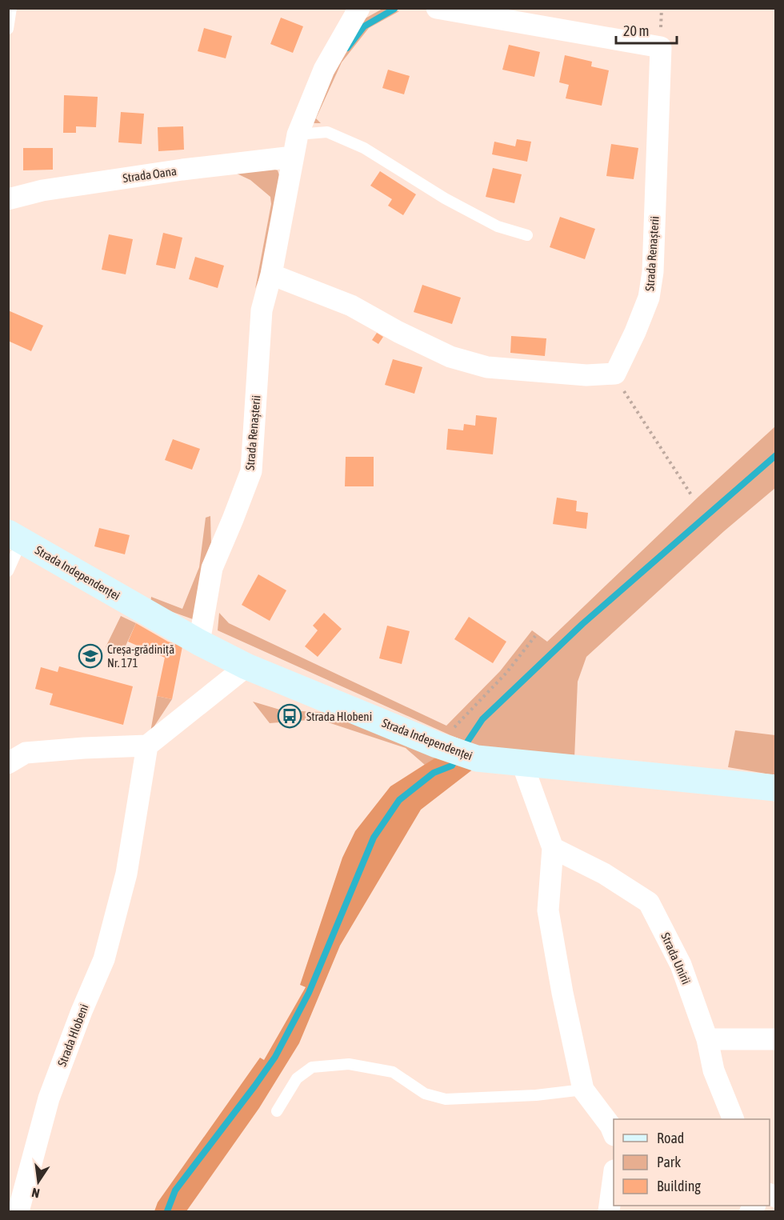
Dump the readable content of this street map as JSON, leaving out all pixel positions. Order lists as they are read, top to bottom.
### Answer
{
  "streets": {
    "main road": ["Strada Independenței"],
    "street": [
      "Strada Oana",
      "Strada Renașterii",
      "Strada Unirii",
      "Strada Hlobeni"
    ]
  },
  "crossings": [
    ["Strada Oana", "Strada Renașterii"],
    ["Strada Renașterii", "Strada Independenței"]
  ],
  "places": {
    "school or university": ["Creșa-grădiniță Nr. 171"],
    "bus stop": ["Strada Hlobeni"]
  },
  "legend": ["Road", "Park", "Building"],
  "scale_bar": "20 m",
  "north": "bottom"
}
